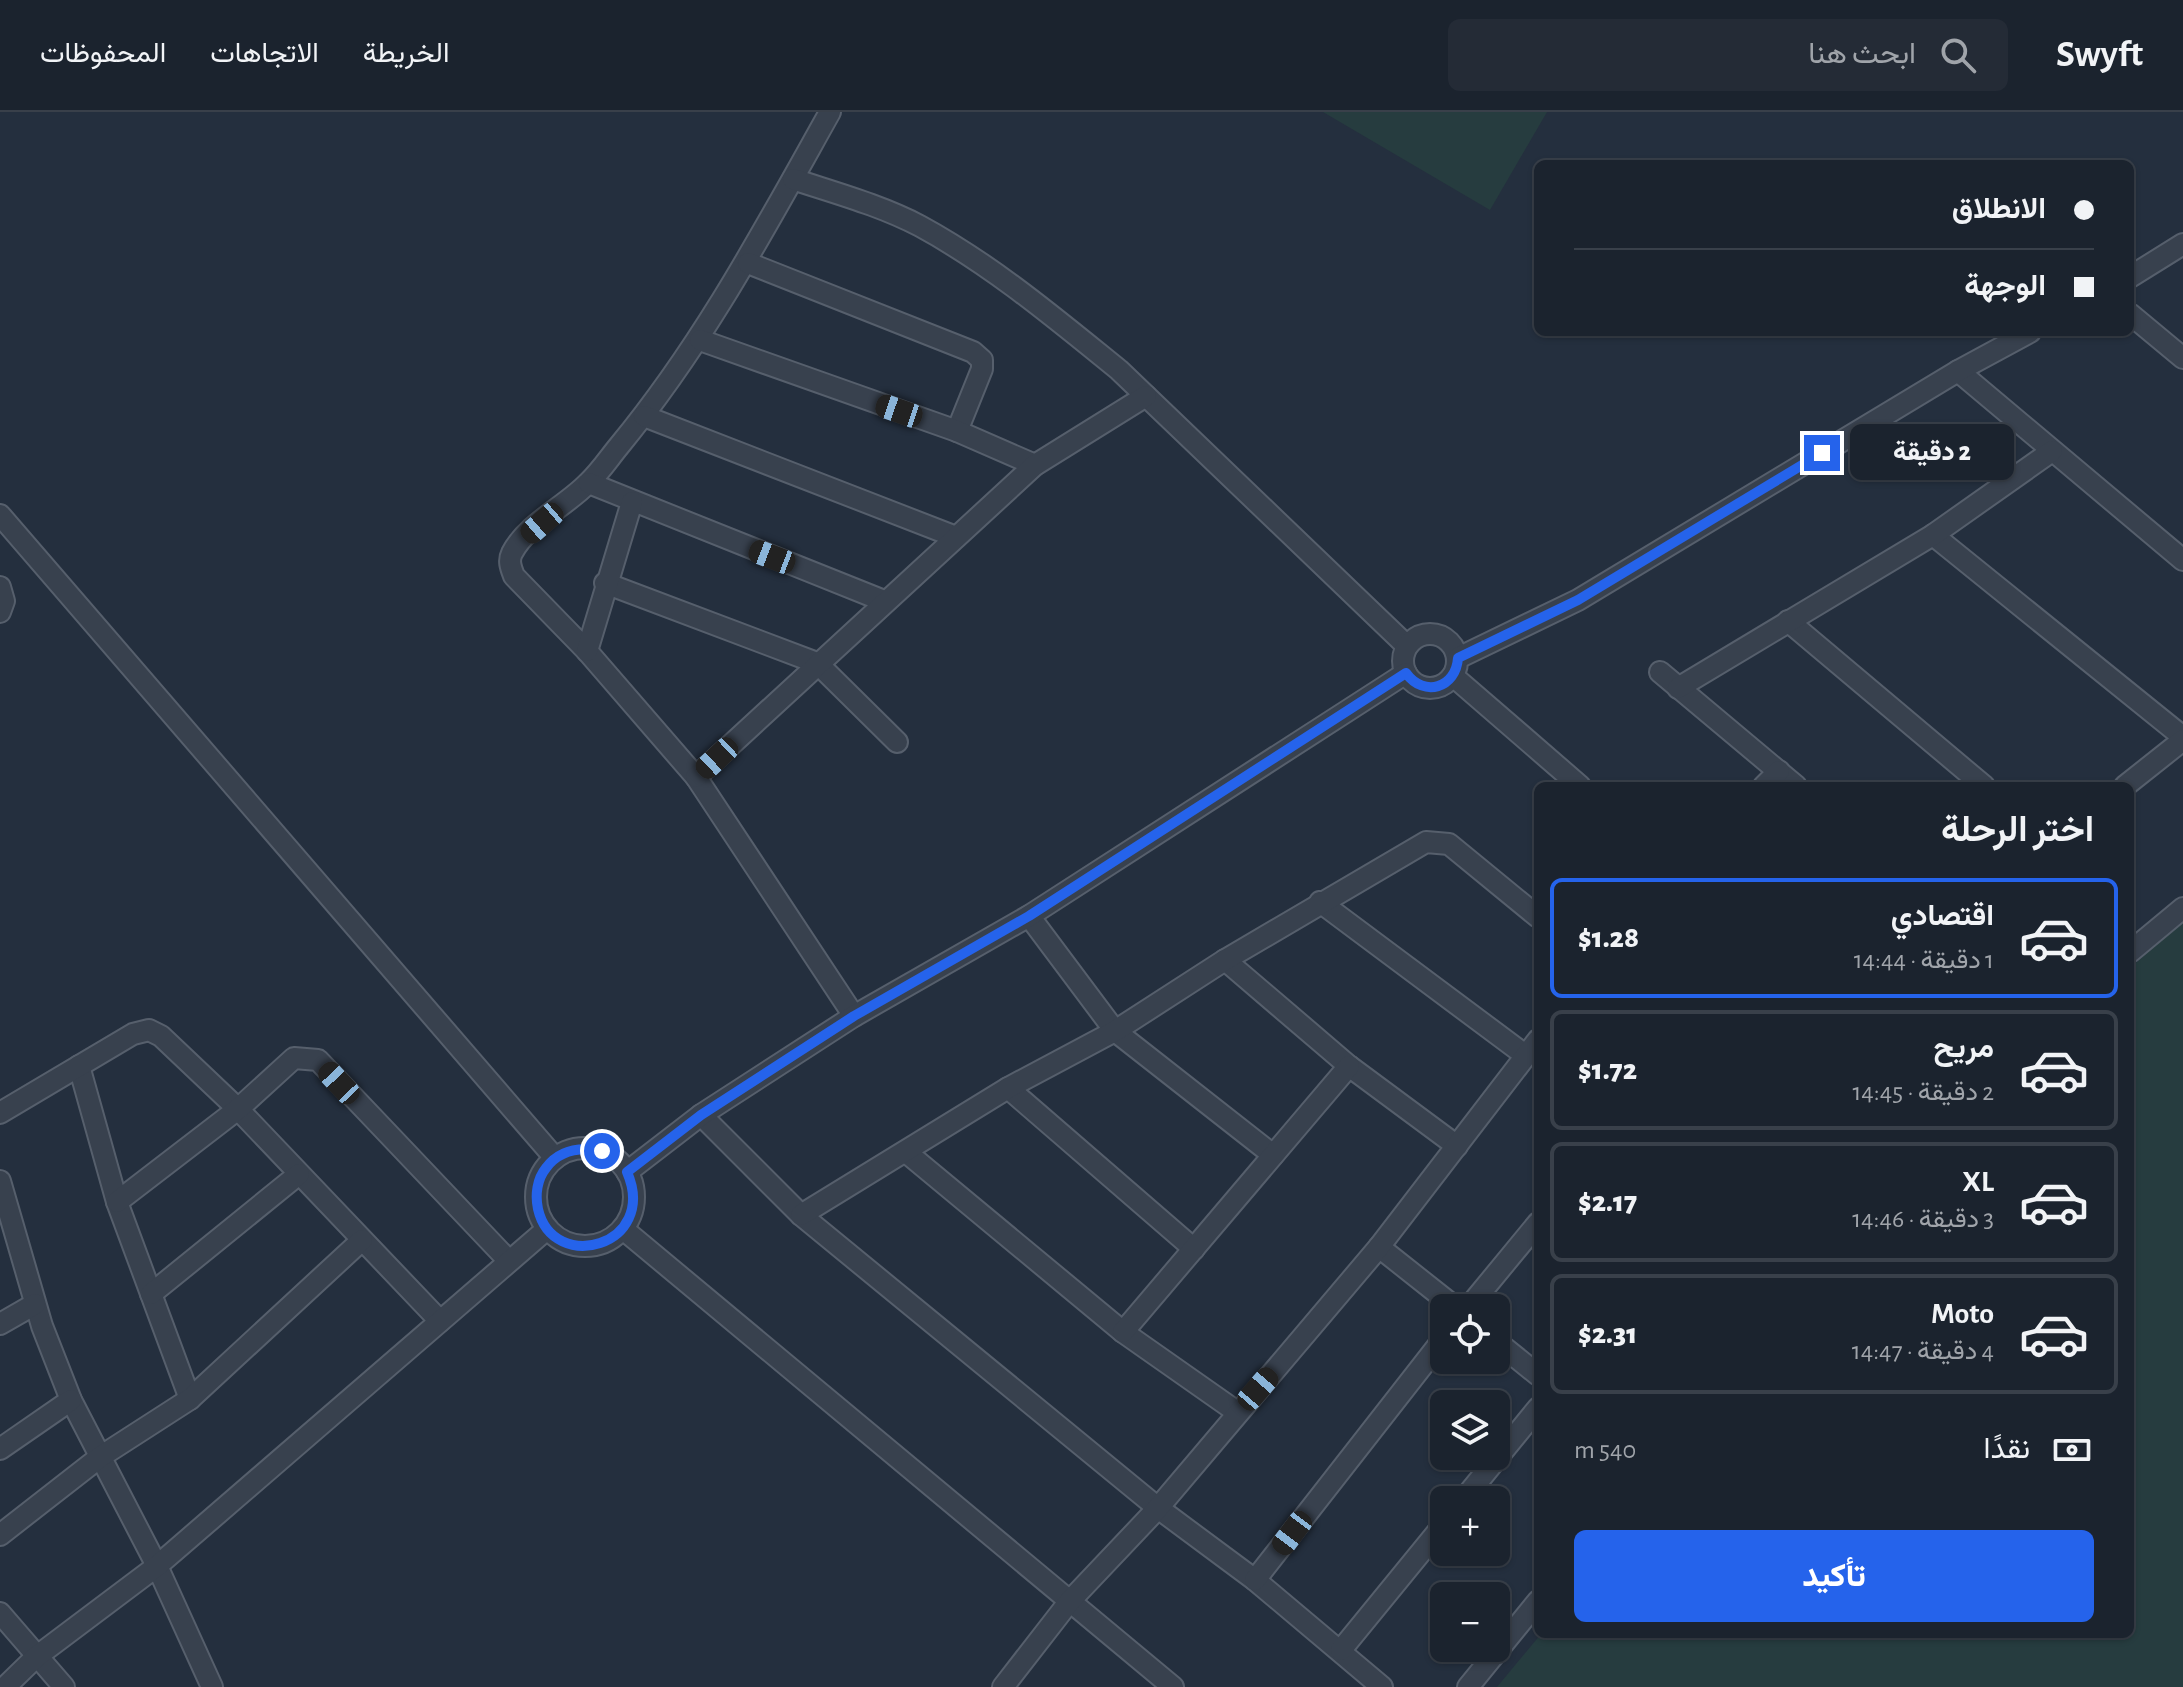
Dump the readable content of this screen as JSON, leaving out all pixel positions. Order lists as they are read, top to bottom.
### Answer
{
  "page": {
    "header": "Swyft",
    "search": "ابحث هنا",
    "nav": ["الخريطة", "الاتجاهات", "المحفوظات"],
    "banner": ["الانطلاق", "الوجهة"],
    "bubble": "2 دقيقة",
    "heading": "اختر الرحلة",
    "list": [
      {
        "name": "اقتصادي",
        "note": "1 دقيقة · 14:44",
        "value": "$1.28"
      },
      {
        "name": "مريح",
        "note": "2 دقيقة · 14:45",
        "value": "$1.72"
      },
      {
        "name": "XL",
        "note": "3 دقيقة · 14:46",
        "value": "$2.17"
      },
      {
        "name": "Moto",
        "note": "4 دقيقة · 14:47",
        "value": "$2.31"
      }
    ],
    "map_buttons": ["+", "−"],
    "pay": ["نقدًا", "540 m"],
    "buttons": "تأكيد"
  }
}
